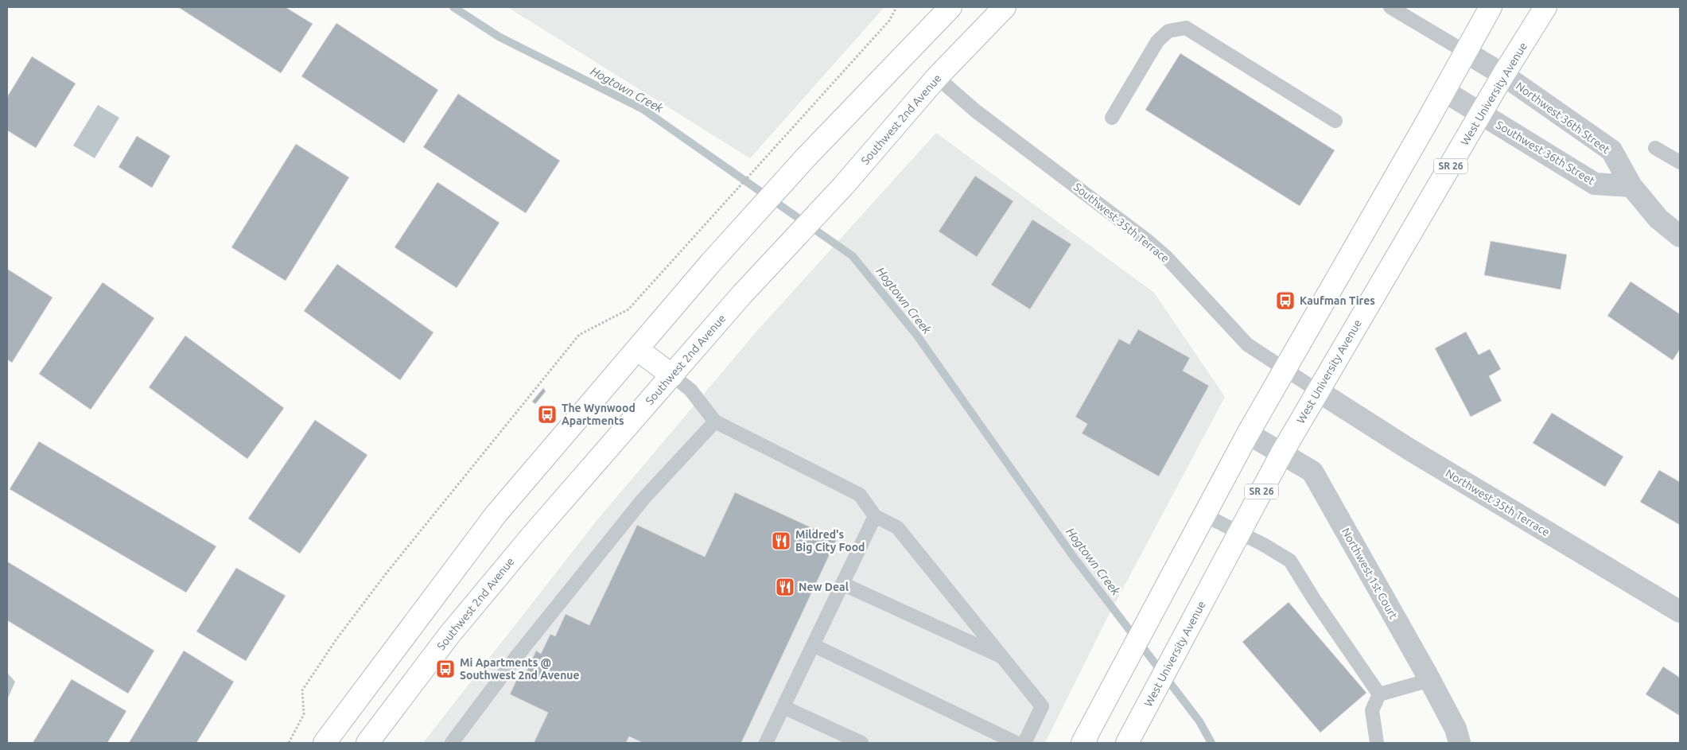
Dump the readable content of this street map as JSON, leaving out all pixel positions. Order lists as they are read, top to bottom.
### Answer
{
  "streets": {
    "main road": ["West University Avenue", "Southwest 2nd Avenue", "SR 26"],
    "street": [
      "Northwest 36th Street",
      "Southwest 36th Street",
      "Northwest 35th Terrace",
      "Northwest 1st Court"
    ],
    "lane": ["Southwest 35th Terrace"]
  },
  "crossings": [
    ["West University Avenue", "Northwest 36th Street"],
    ["West University Avenue", "Southwest 36th Street"],
    ["West University Avenue", "Southwest 35th Terrace"],
    ["West University Avenue", "Northwest 35th Terrace"],
    ["West University Avenue", "Northwest 1st Court"],
    ["Northwest 36th Street", "Southwest 36th Street"],
    ["Southwest 2nd Avenue", "Southwest 35th Terrace"],
    ["Southwest 35th Terrace", "Northwest 35th Terrace"]
  ],
  "water": ["Hogtown Creek"],
  "places": {
    "bus stop": ["Kaufman Tires", "The Wynwood Apartments", "Mi Apartments @ Southwest 2nd Avenue"],
    "restaurant": ["Mildred's Big City Food", "New Deal"]
  }
}
